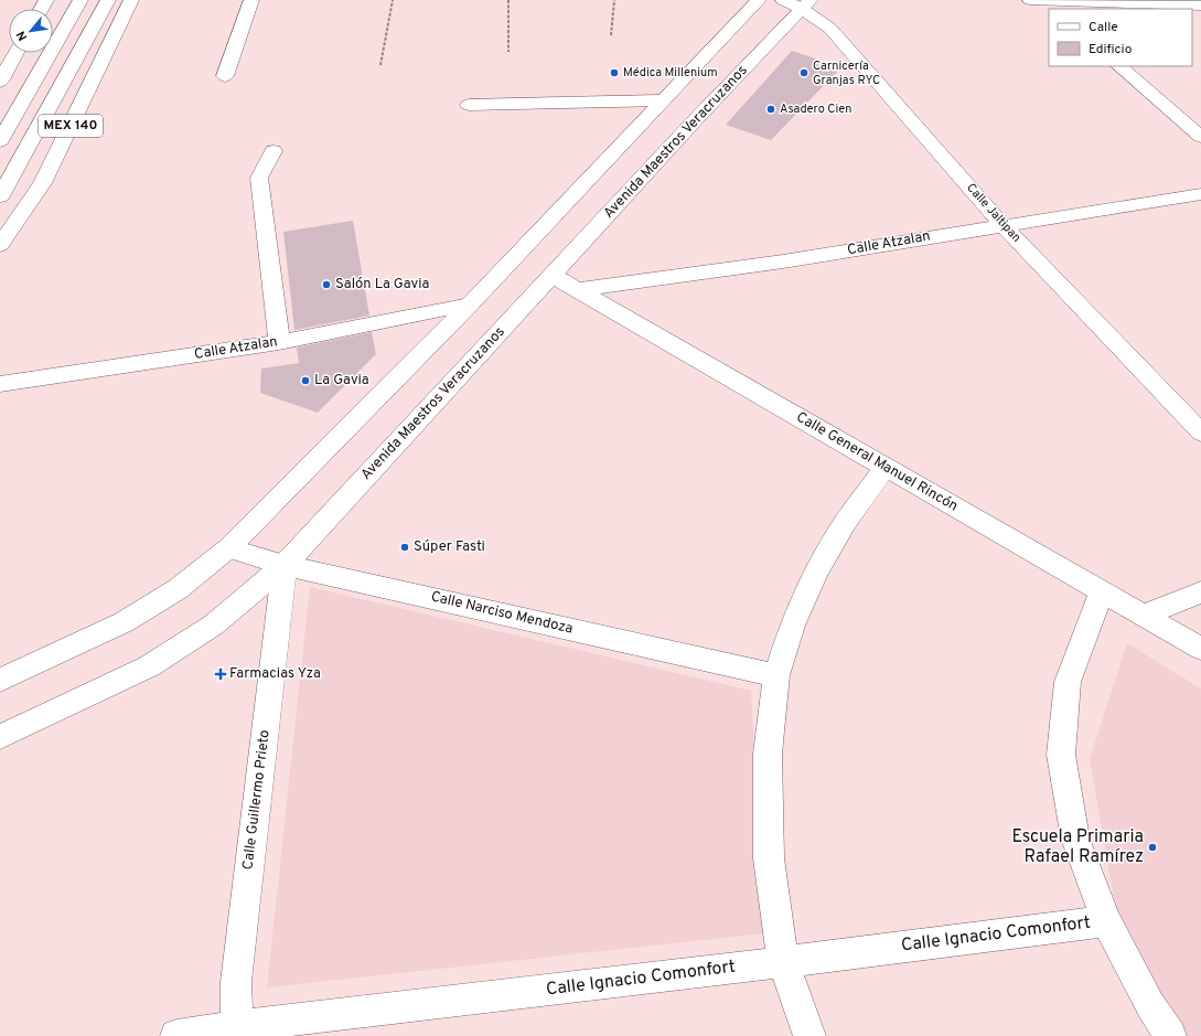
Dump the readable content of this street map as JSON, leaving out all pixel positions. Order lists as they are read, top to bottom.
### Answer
{
  "streets": {
    "main road": [
      "MEX 140",
      "Avenida Maestros Veracruzanos",
      "Calle Jaltipan",
      "Calle Atzalan",
      "Calle General Manuel Rincón",
      "Calle Narciso Mendoza",
      "Calle Guillermo Prieto",
      "Calle Ignacio Comonfort"
    ]
  },
  "crossings": [
    ["Avenida Maestros Veracruzanos", "Calle Jaltipan"],
    ["Avenida Maestros Veracruzanos", "Calle General Manuel Rincón"],
    ["Avenida Maestros Veracruzanos", "Calle Narciso Mendoza"],
    ["Avenida Maestros Veracruzanos", "Calle Guillermo Prieto"],
    ["Calle Jaltipan", "Calle Atzalan"],
    ["Calle Atzalan", "Calle General Manuel Rincón"],
    ["Calle Narciso Mendoza", "Calle Guillermo Prieto"],
    ["Calle Guillermo Prieto", "Calle Ignacio Comonfort"]
  ],
  "places": {
    "other": [
      "Médica Millenium",
      "Carnicería Granjas RYC",
      "Asadero Cien",
      "Salón La Gavia",
      "La Gavia",
      "Súper Fasti",
      "Escuela Primaria Rafael Ramírez"
    ],
    "health": ["Farmacias Yza"]
  },
  "legend": ["Calle", "Edificio"],
  "north": "bottom left"
}
